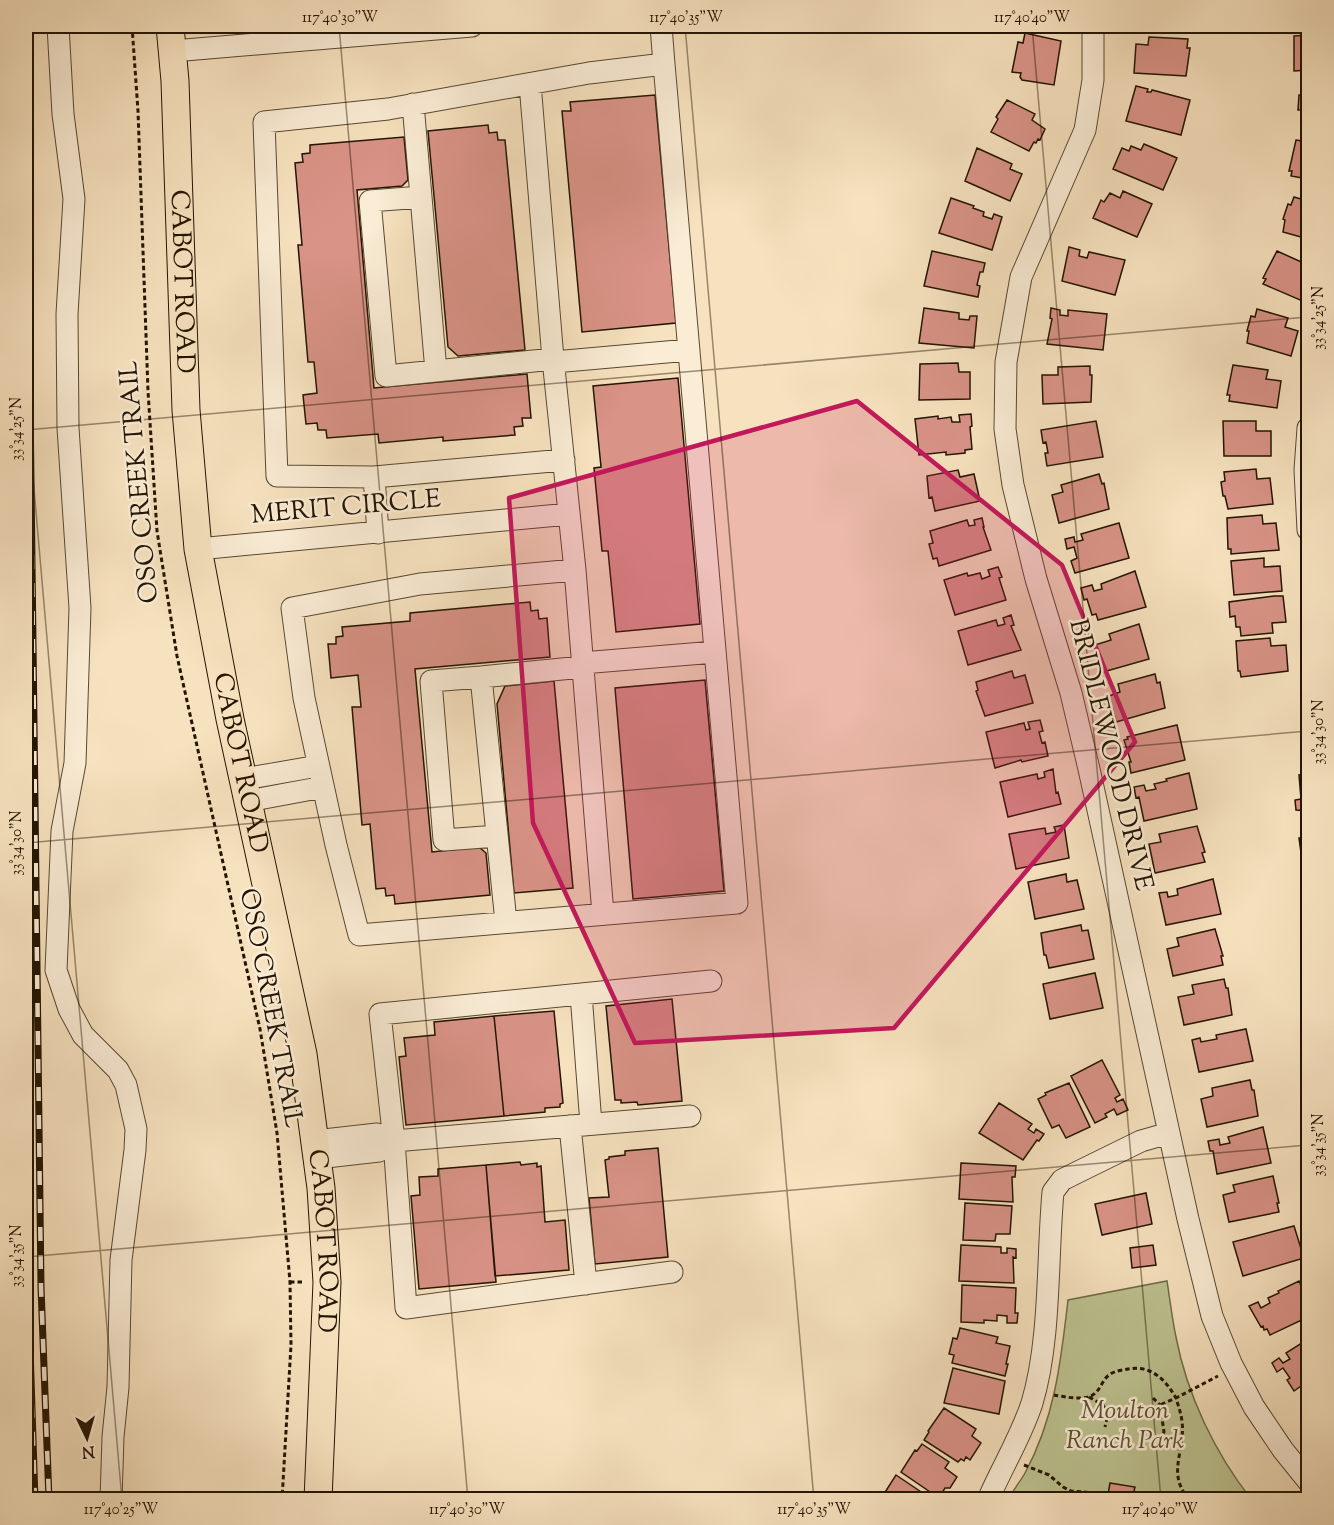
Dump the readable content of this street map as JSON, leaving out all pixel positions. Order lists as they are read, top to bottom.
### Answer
{
  "streets": {
    "main road": ["CABOT ROAD"],
    "street": ["MERIT CIRCLE", "BRIDLEWOOD DRIVE"],
    "path": ["OSO CREEK TRAIL"]
  },
  "crossings": [
    ["CABOT ROAD", "MERIT CIRCLE"]
  ],
  "parks": ["Moulton Ranch Park"],
  "north": "bottom",
  "coordinates": [
    "117°40'30\"W",
    "117°40'35\"W",
    "117°40'40\"W",
    "33°34'25\"N",
    "33°34'30\"N",
    "33°34'35\"N",
    "117°40'25\"W"
  ]
}
